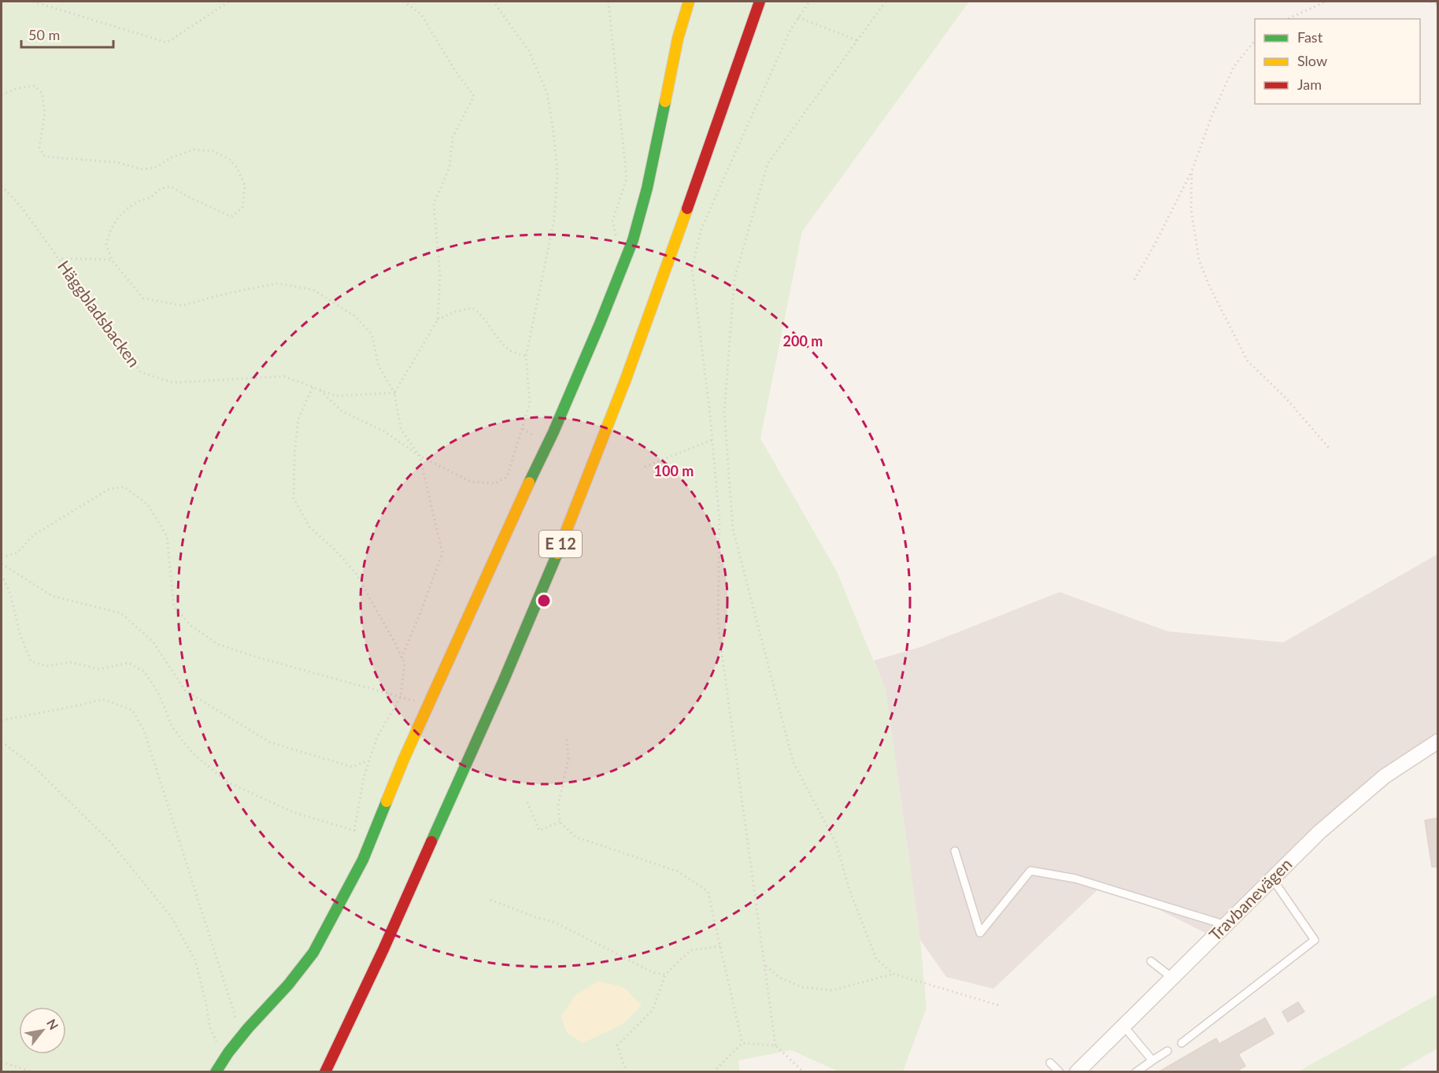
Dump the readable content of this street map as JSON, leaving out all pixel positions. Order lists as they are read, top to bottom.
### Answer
{
  "streets": {
    "main road": ["E 12"],
    "street": ["Travbanevägen"],
    "path": ["Häggbladsbacken"]
  },
  "legend": ["Fast", "Slow", "Jam"],
  "scale_bar": "50 m",
  "north": "top right",
  "rings": ["200 m", "100 m"]
}
